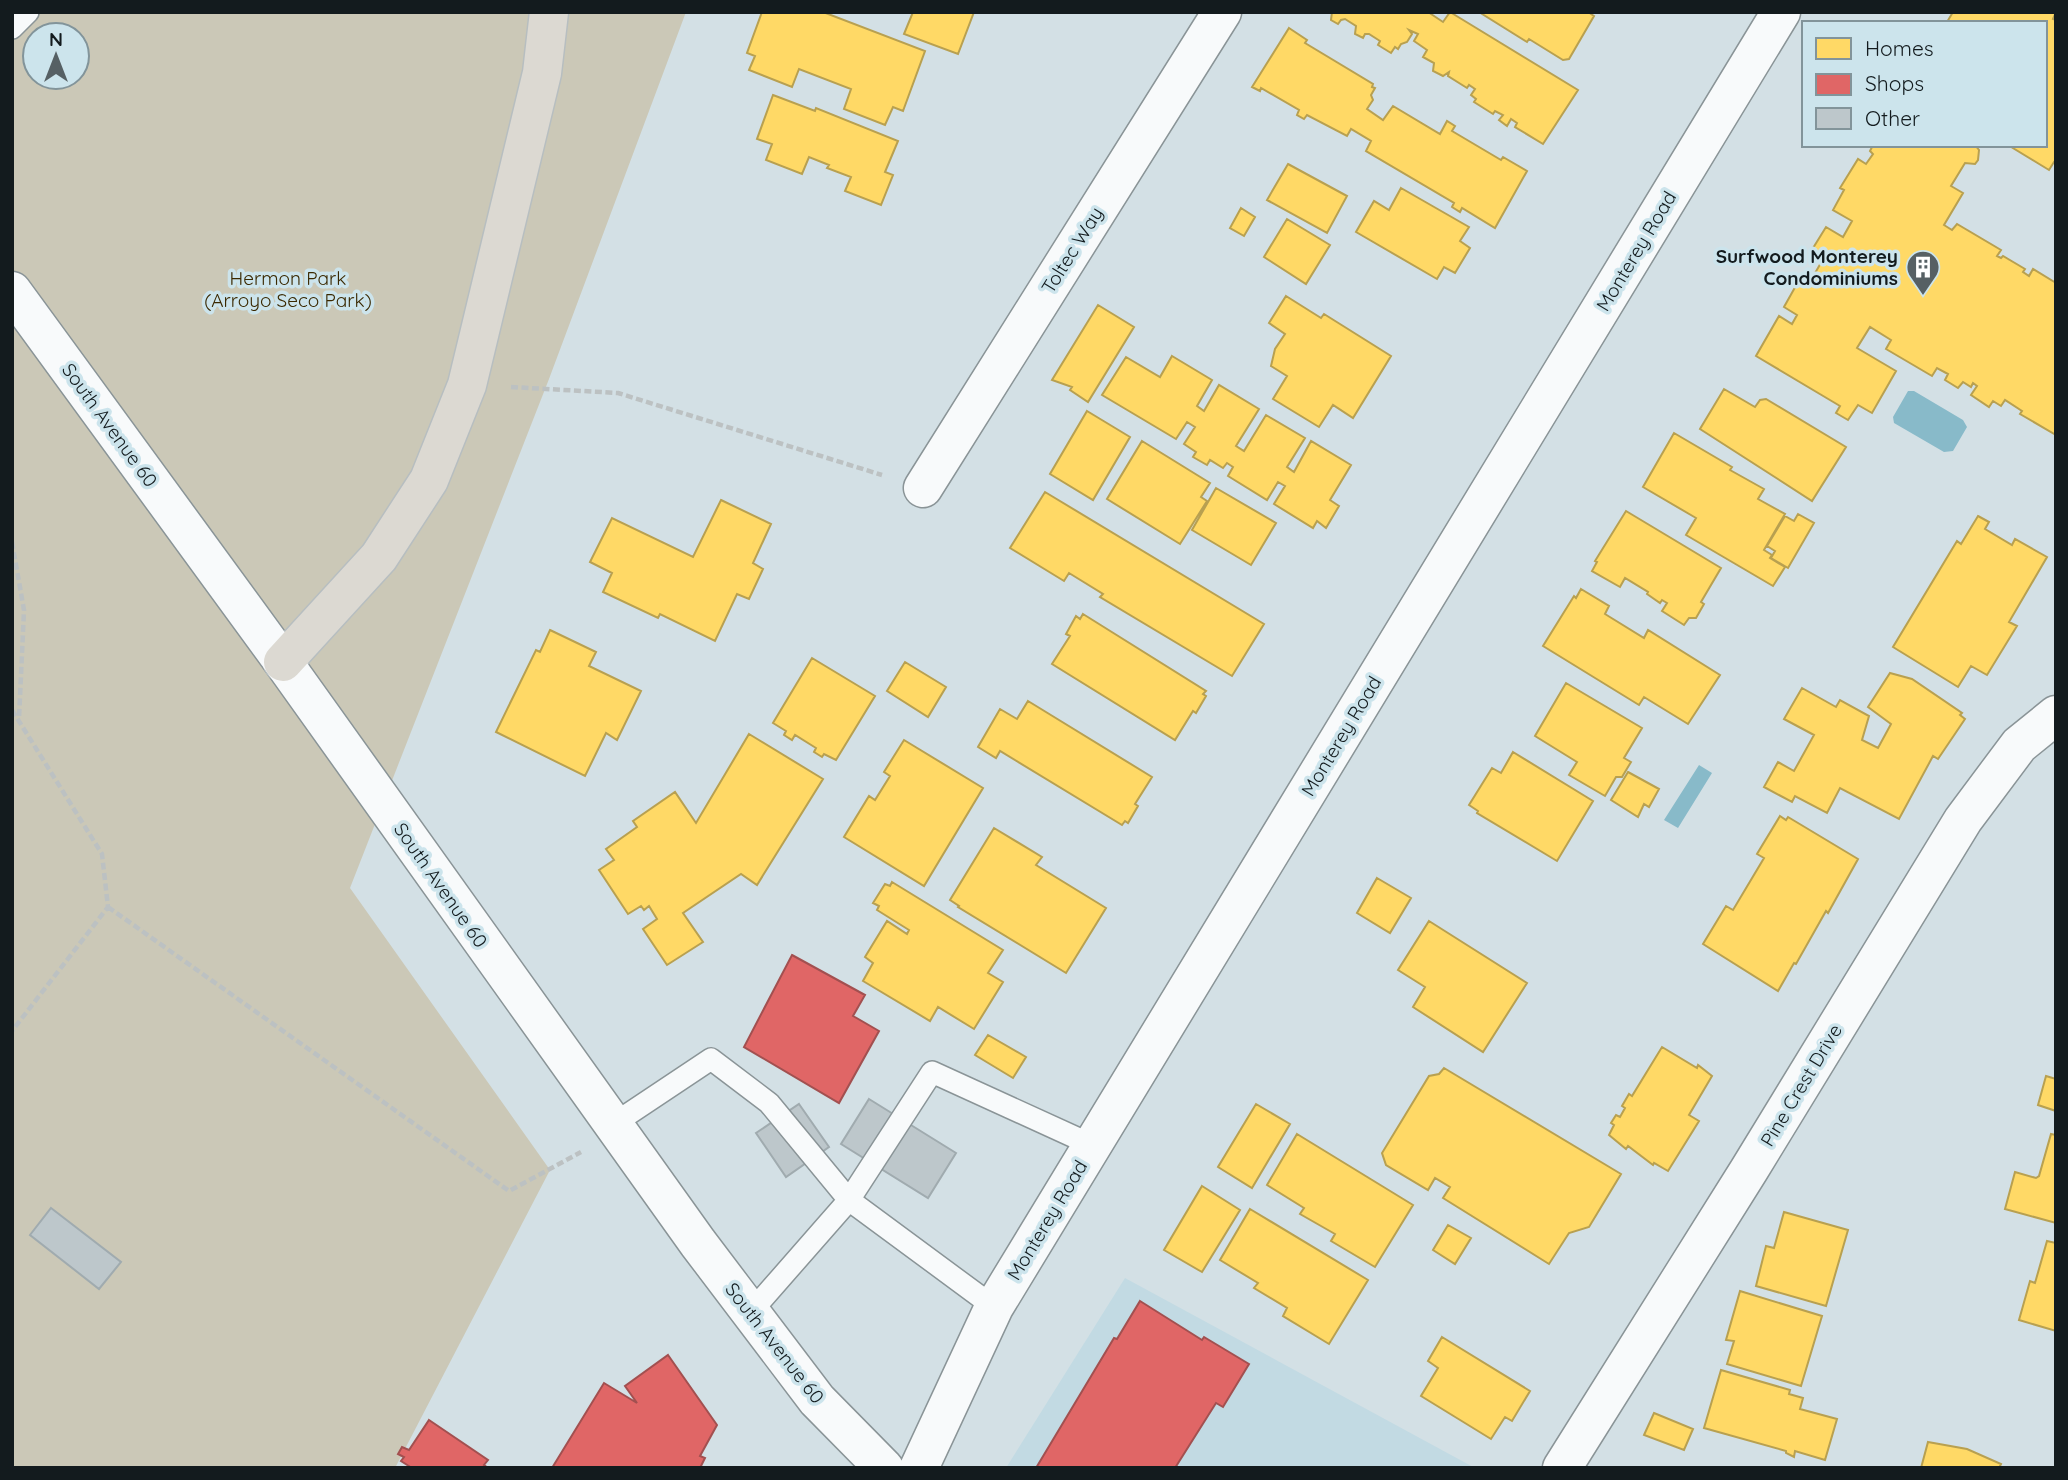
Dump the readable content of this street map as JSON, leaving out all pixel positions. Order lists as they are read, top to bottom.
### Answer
{
  "streets": {
    "street": [
      "Toltec Way",
      "Monterey Road",
      "South Avenue 60",
      "Pine Crest Drive"
    ]
  },
  "parks": ["Hermon Park (Arroyo Seco Park)"],
  "places": {
    "building": ["Surfwood Monterey Condominiums"]
  },
  "legend": ["Homes", "Shops", "Other"],
  "north": "top"
}
